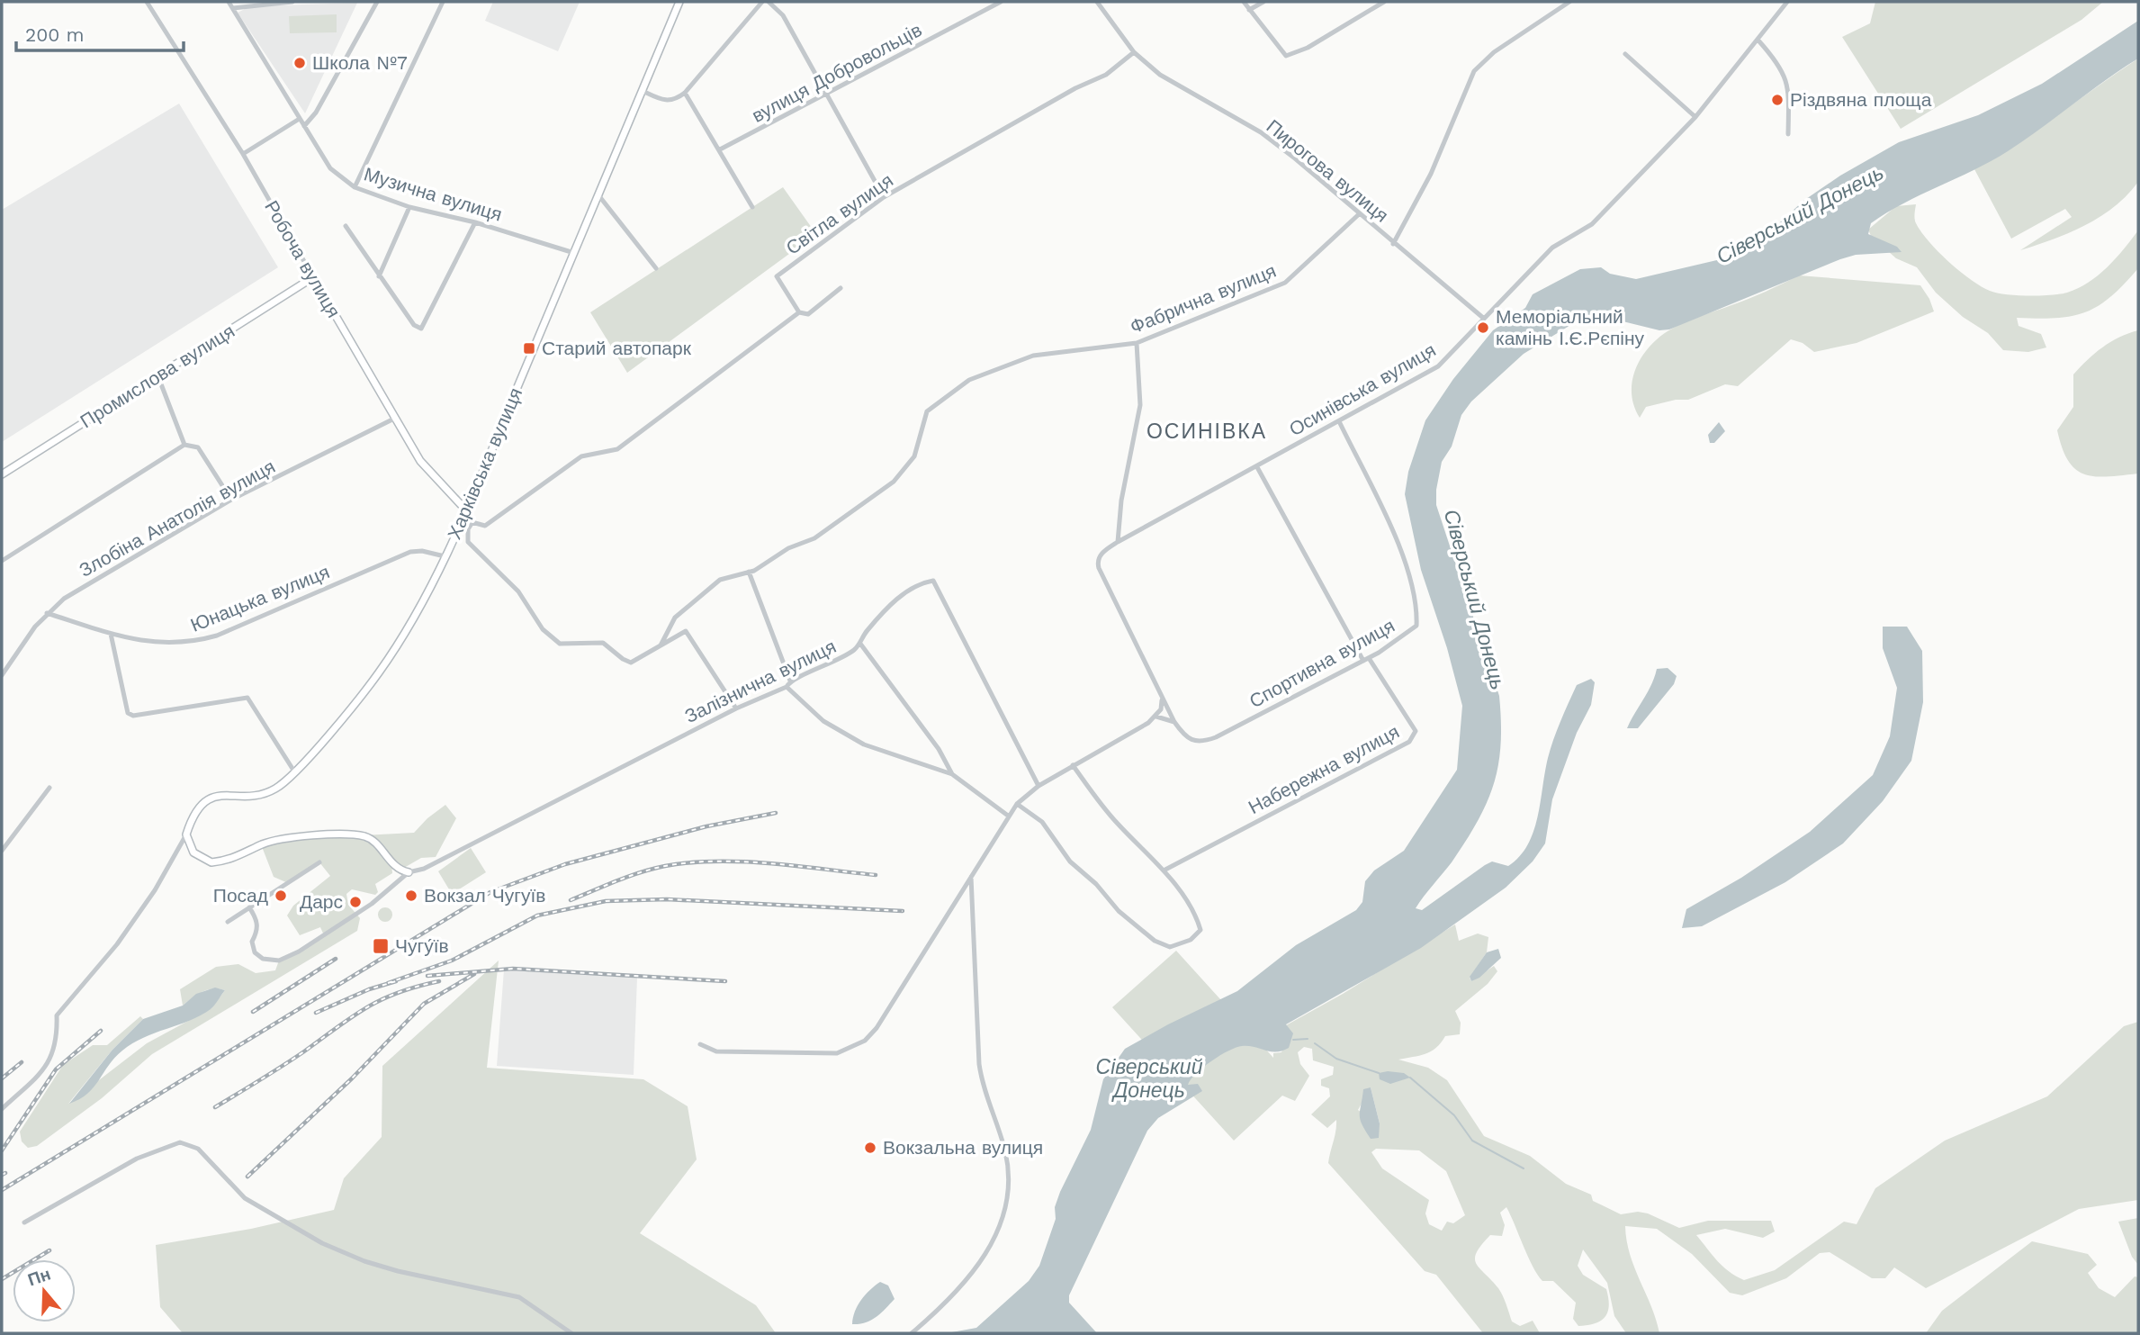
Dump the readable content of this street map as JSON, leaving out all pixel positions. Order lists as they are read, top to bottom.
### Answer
{
  "streets": {
    "street": [
      "вулиця Добровольців",
      "Пирогова вулиця",
      "Музична вулиця",
      "Світла вулиця",
      "Робоча вулиця",
      "Фабрична вулиця",
      "Промислова вулиця",
      "Осинівська вулиця",
      "Харківська вулиця",
      "Злобіна Анатолія вулиця",
      "Юнацька вулиця",
      "Спортивна вулиця",
      "Залізнична вулиця",
      "Набережна вулиця"
    ]
  },
  "crossings": [
    ["Пирогова вулиця", "Світла вулиця"],
    ["Пирогова вулиця", "Фабрична вулиця"],
    ["Пирогова вулиця", "Осинівська вулиця"],
    ["Музична вулиця", "Харківська вулиця"],
    ["Робоча вулиця", "Промислова вулиця"],
    ["Робоча вулиця", "Харківська вулиця"],
    ["Робоча вулиця", "Злобіна Анатолія вулиця"],
    ["Осинівська вулиця", "Спортивна вулиця"],
    ["Осинівська вулиця", "Набережна вулиця"],
    ["Харківська вулиця", "Юнацька вулиця"],
    ["Злобіна Анатолія вулиця", "Юнацька вулиця"],
    ["Спортивна вулиця", "Набережна вулиця"]
  ],
  "districts": ["ОСИНІВКА"],
  "water": ["Сіверський Донець"],
  "places": {
    "other": [
      "Школа №7",
      "Різдвяна площа",
      "Меморіальний камінь І.Є.Рєпіну",
      "Посад",
      "Вокзал Чугуїв",
      "Дарс",
      "Вокзальна вулиця"
    ],
    "transit": ["Старий автопарк", "Чугу́їв"]
  },
  "scale_bar": "200 m",
  "north": "top"
}
